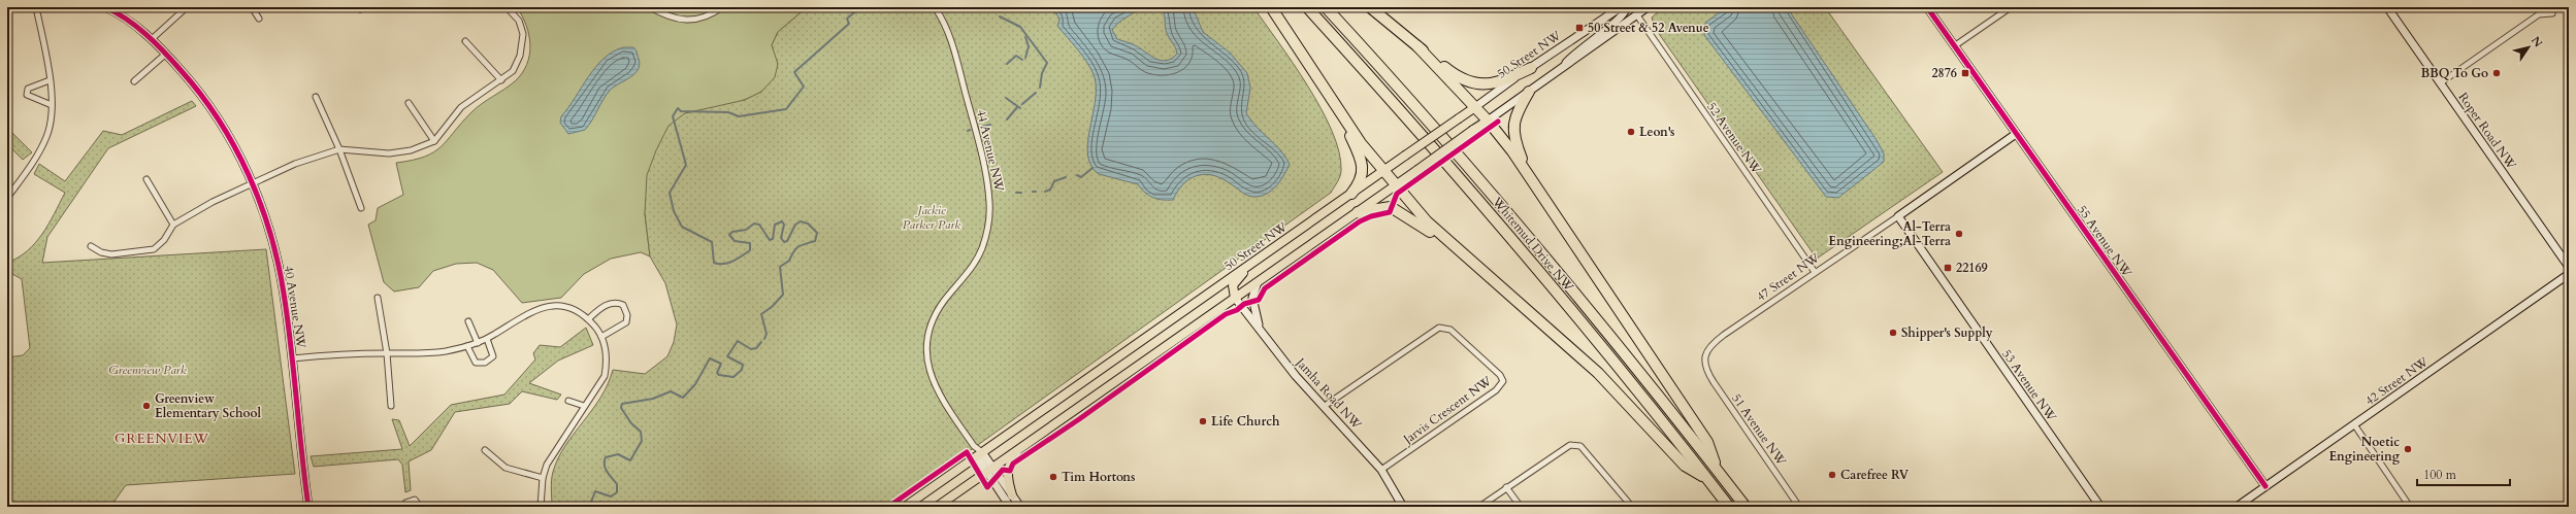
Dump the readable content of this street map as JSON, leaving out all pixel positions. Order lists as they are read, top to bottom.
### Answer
{
  "streets": {
    "highway": ["Whitemud Drive NW"],
    "main road": ["50 Street NW"],
    "street": [
      "Roper Road NW",
      "52 Avenue NW",
      "44 Avenue NW",
      "55 Avenue NW",
      "47 Street NW",
      "40 Avenue NW",
      "42 Street NW",
      "53 Avenue NW",
      "Jamha Road NW",
      "Jarvis Crescent NW",
      "51 Avenue NW"
    ]
  },
  "crossings": [
    ["50 Street NW", "44 Avenue NW"],
    ["52 Avenue NW", "47 Street NW"],
    ["55 Avenue NW", "47 Street NW"],
    ["55 Avenue NW", "42 Street NW"],
    ["47 Street NW", "53 Avenue NW"],
    ["47 Street NW", "51 Avenue NW"],
    ["Jamha Road NW", "Jarvis Crescent NW"]
  ],
  "districts": ["GREENVIEW"],
  "parks": ["Jackie Parker Park", "Greenview Park"],
  "places": {
    "transit": ["50 Street & 52 Avenue", "2876", "22169"],
    "other": [
      "BBQ To Go",
      "Leon's",
      "Al-Terra Engineering;Al-Terra",
      "Shipper's Supply",
      "Greenview Elementary School",
      "Life Church",
      "Noetic Engineering",
      "Carefree RV",
      "Tim Hortons"
    ]
  },
  "scale_bar": "100 m",
  "north": "top right"
}
